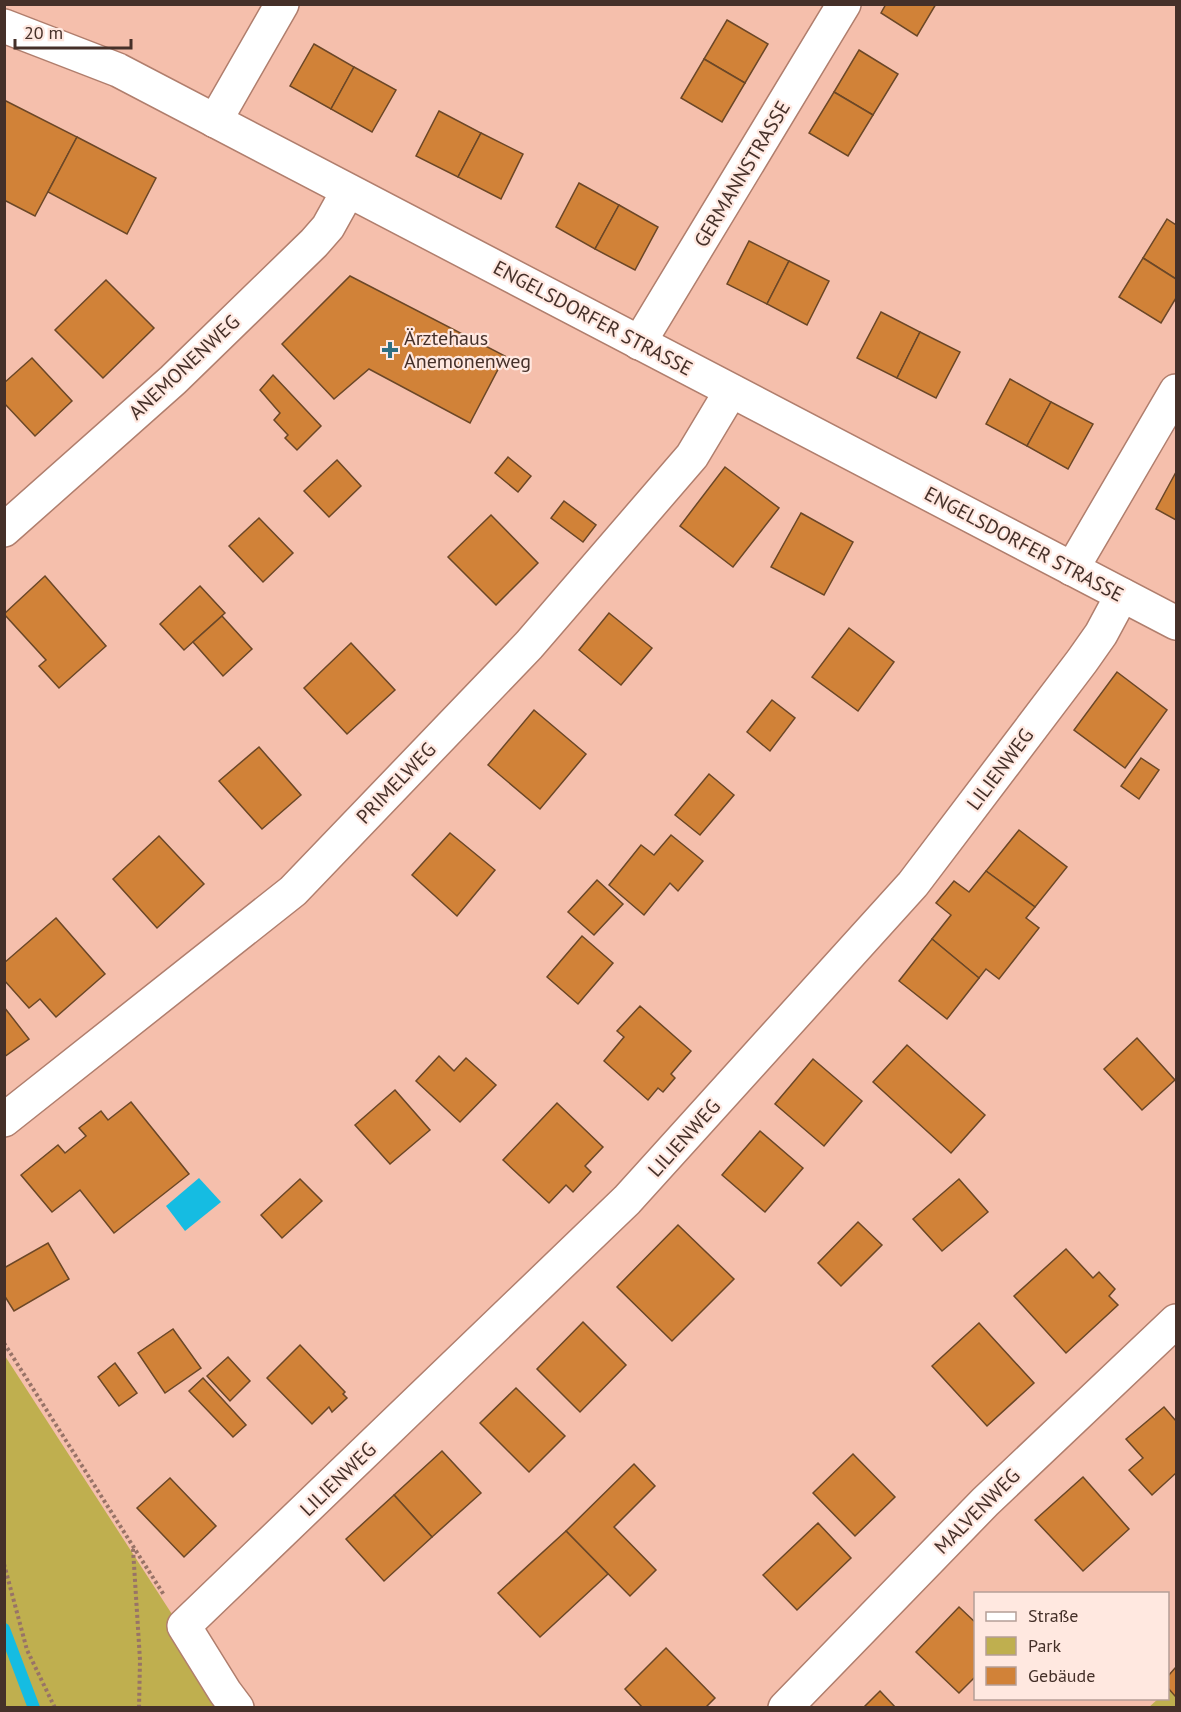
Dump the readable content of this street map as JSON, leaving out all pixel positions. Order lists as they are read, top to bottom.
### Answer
{
  "streets": {
    "street": [
      "GERMANNSTRASSE",
      "ENGELSDORFER STRASSE",
      "ANEMONENWEG",
      "LILIENWEG",
      "PRIMELWEG",
      "MALVENWEG"
    ]
  },
  "crossings": [
    ["GERMANNSTRASSE", "ENGELSDORFER STRASSE"],
    ["ENGELSDORFER STRASSE", "ANEMONENWEG"],
    ["ENGELSDORFER STRASSE", "LILIENWEG"],
    ["ENGELSDORFER STRASSE", "PRIMELWEG"]
  ],
  "places": {
    "health": ["Ärztehaus Anemonenweg"]
  },
  "legend": ["Straße", "Park", "Gebäude"],
  "scale_bar": "20 m"
}
